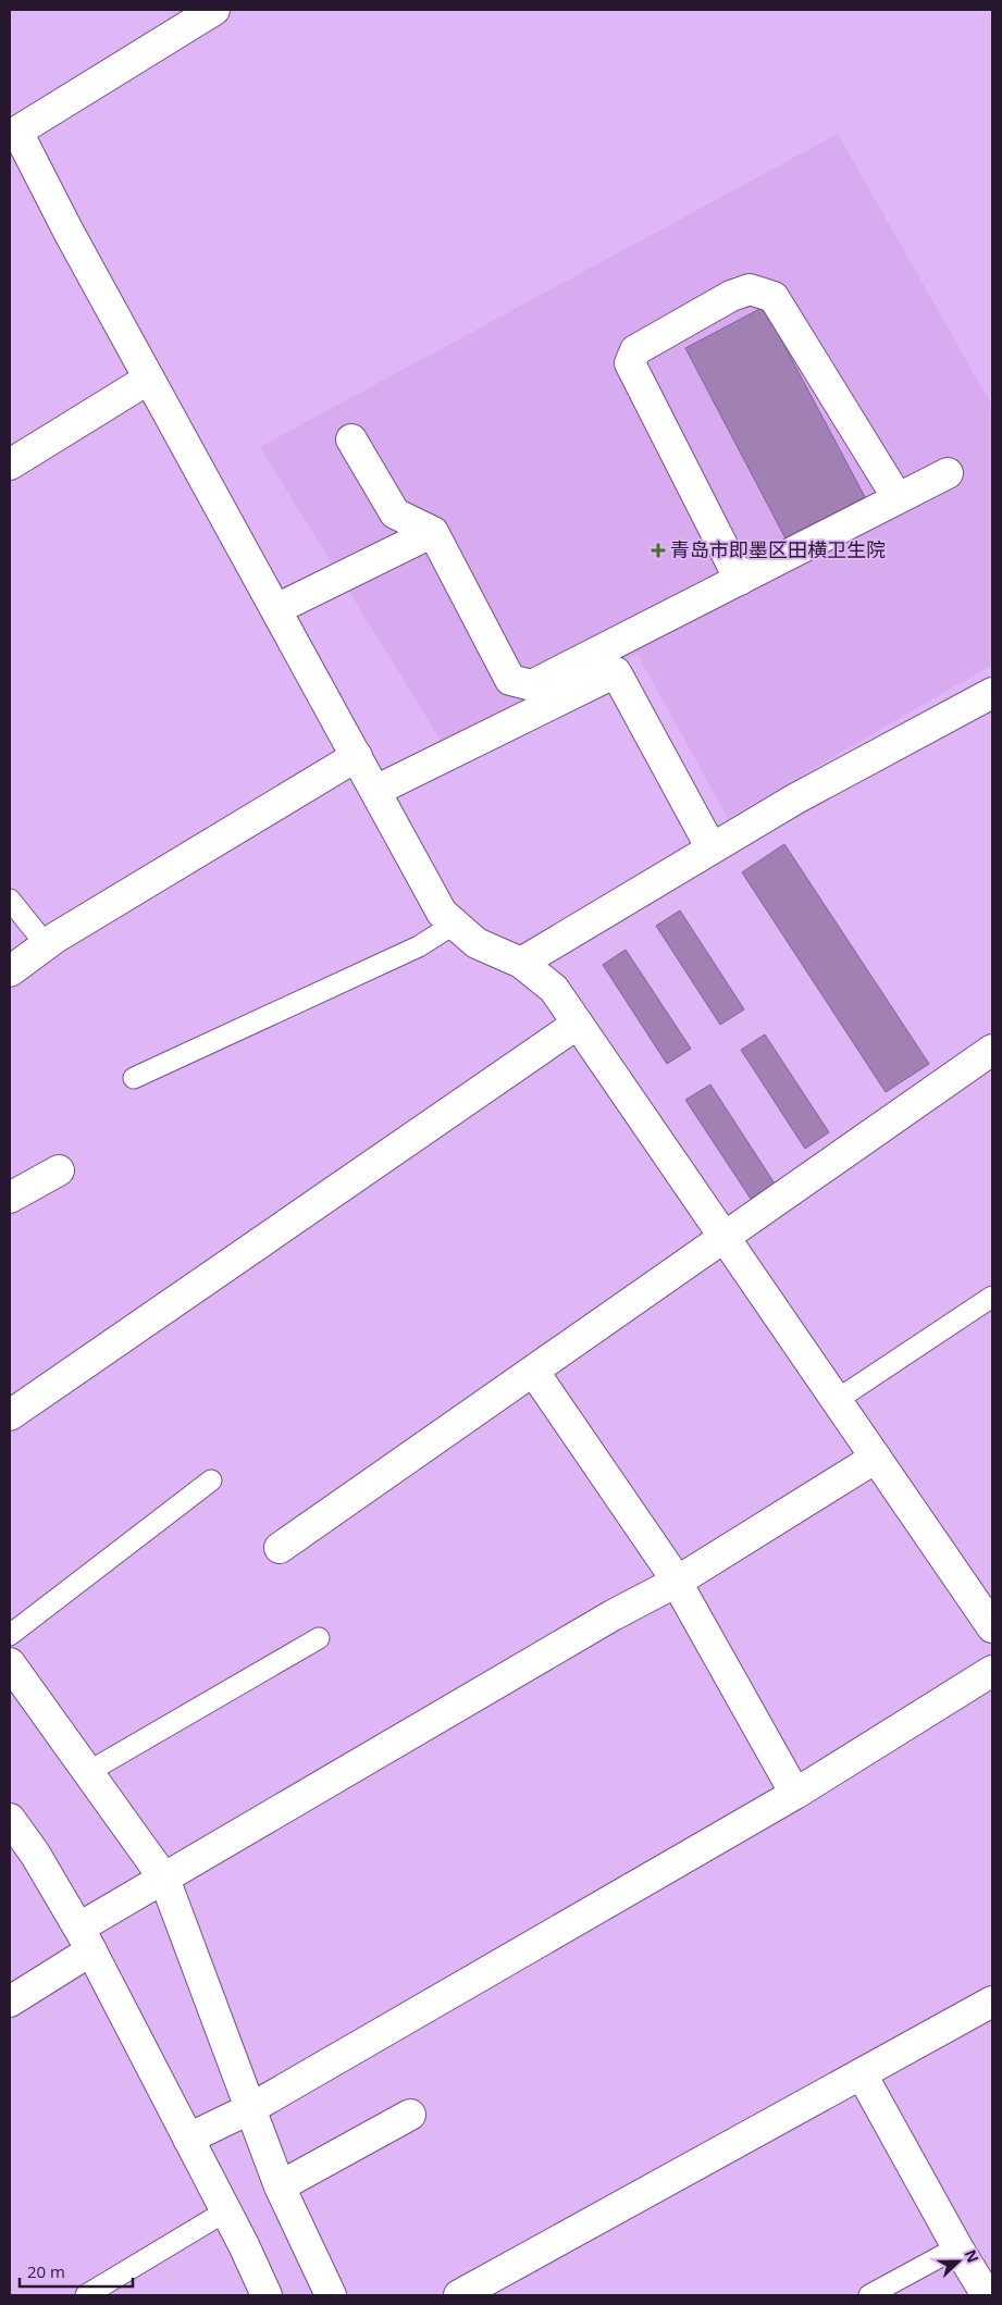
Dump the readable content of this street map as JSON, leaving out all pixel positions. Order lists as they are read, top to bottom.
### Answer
{
  "places": {
    "health": ["青岛市即墨区田横卫生院"]
  },
  "scale_bar": "20 m",
  "north": "right"
}
